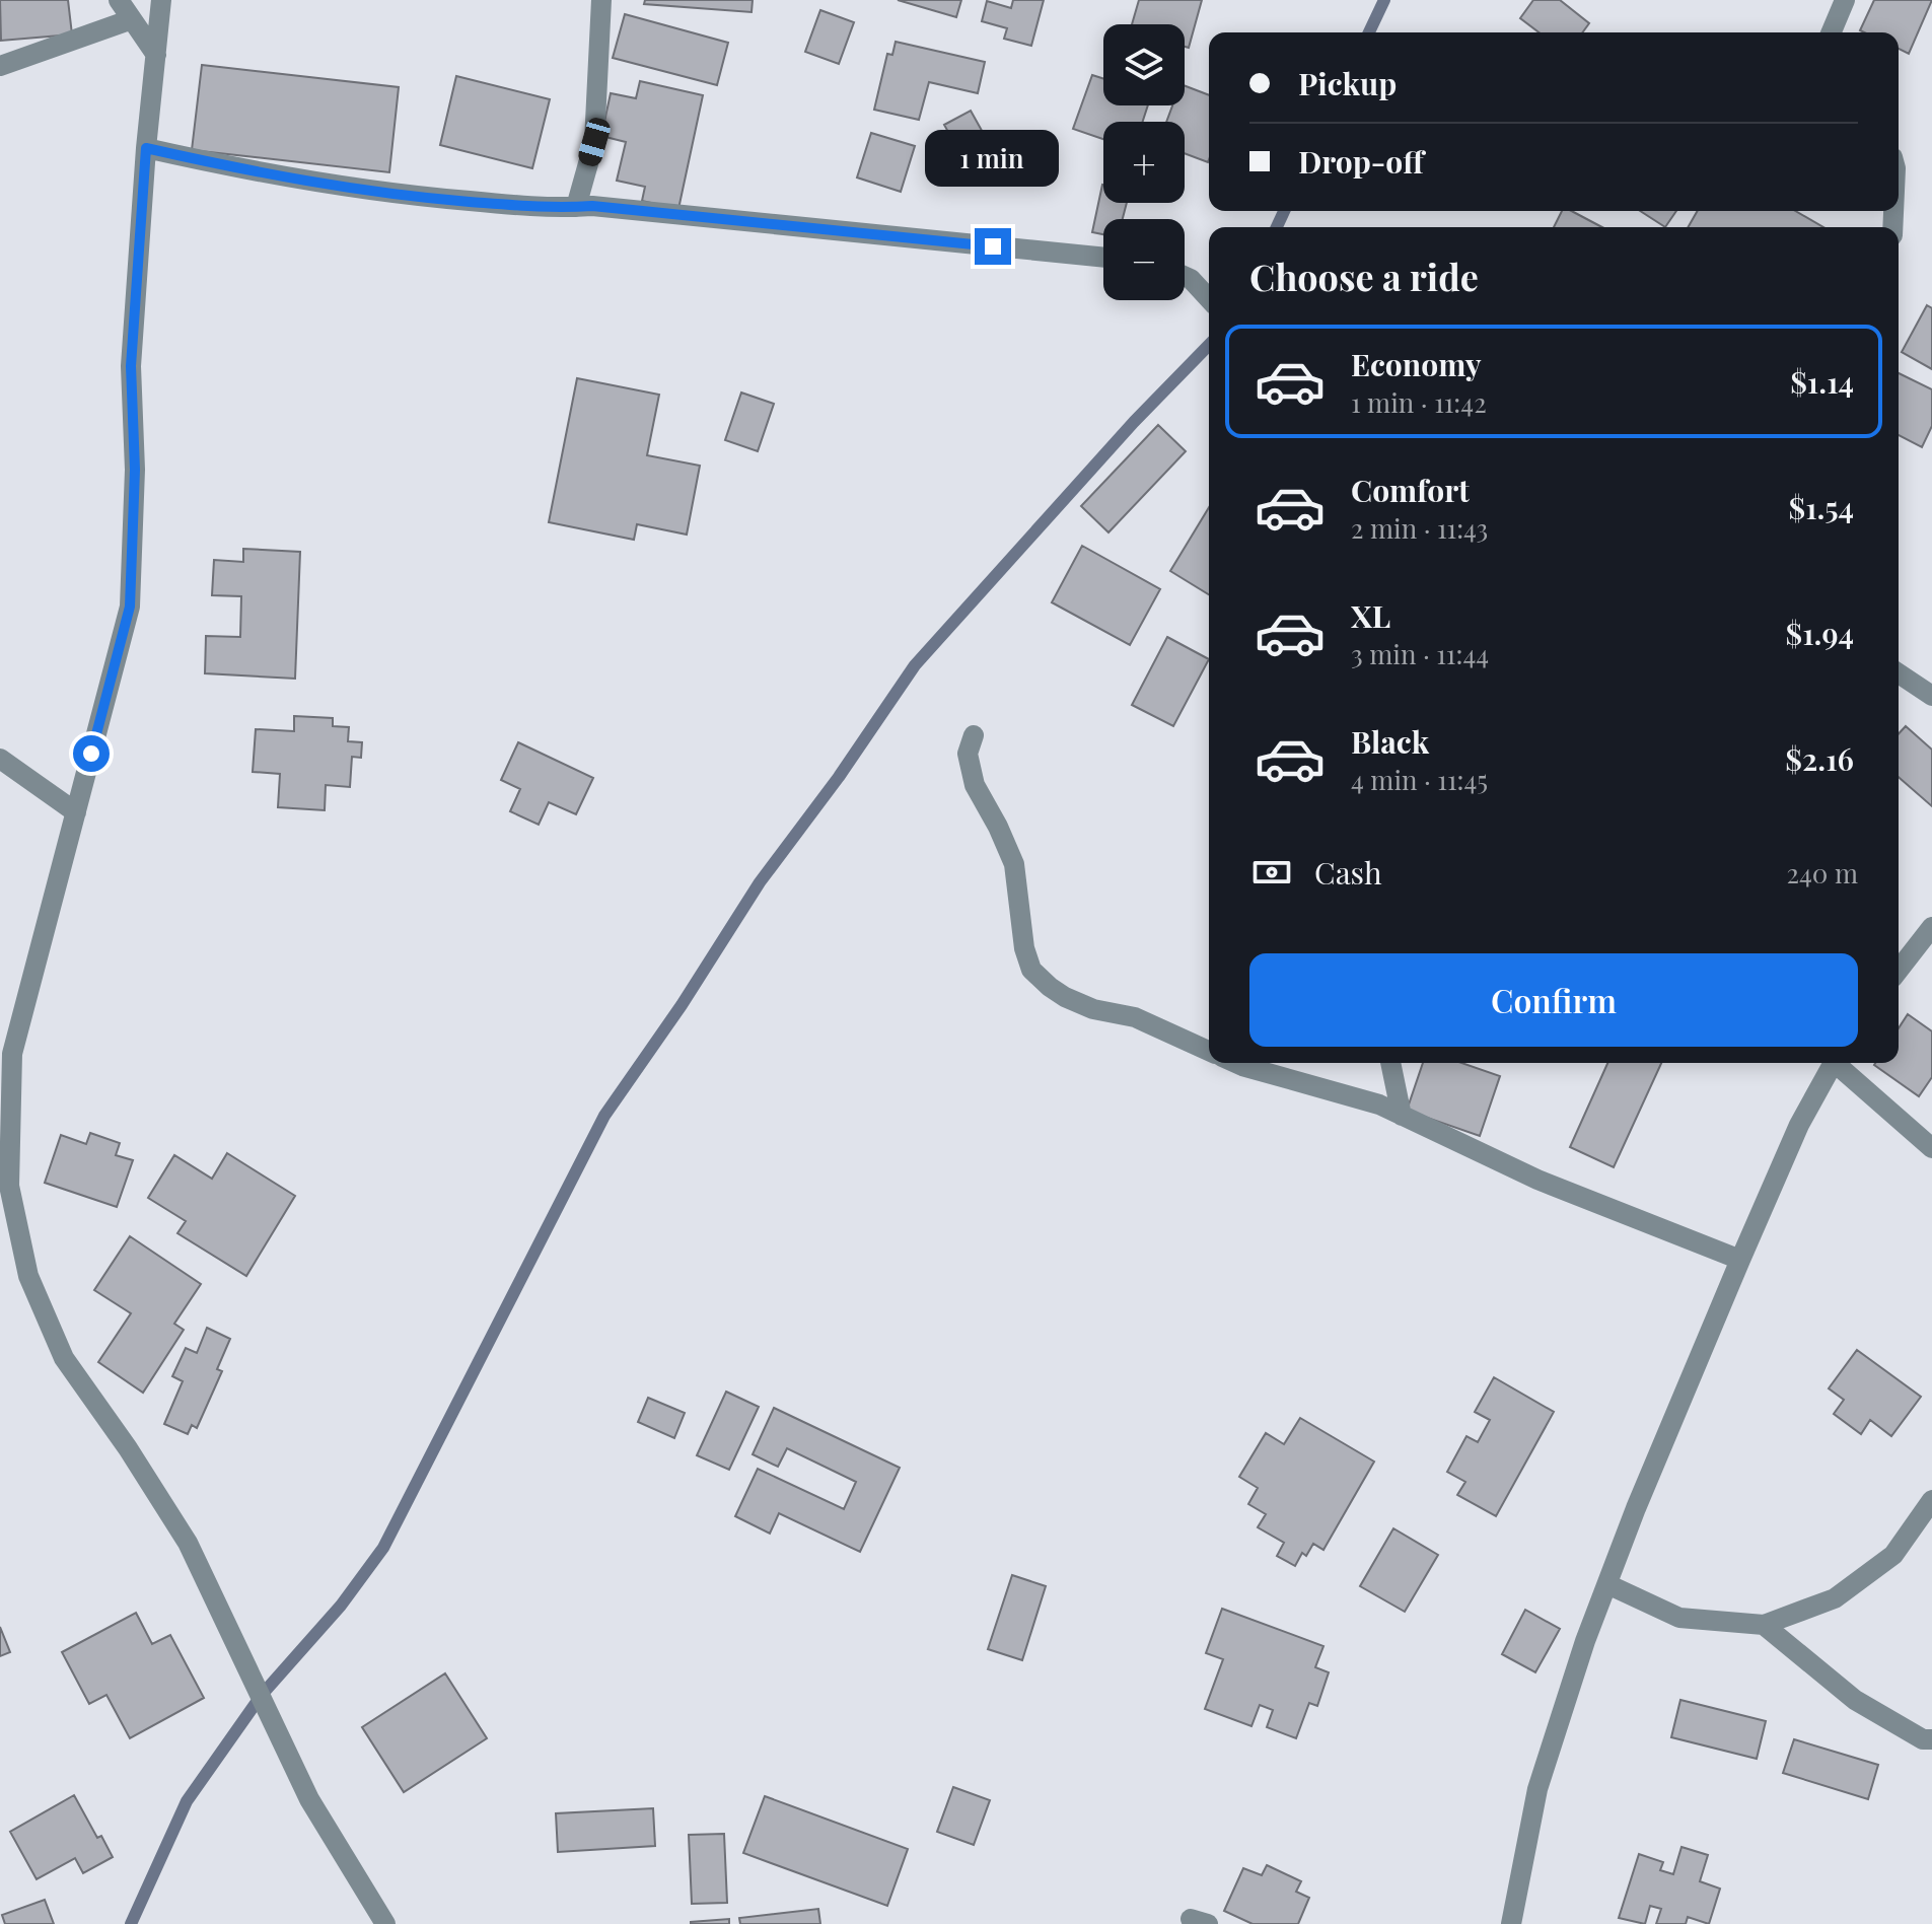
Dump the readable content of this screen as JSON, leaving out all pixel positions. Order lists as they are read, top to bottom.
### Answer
{
  "page": {
    "map_buttons": ["+", "−"],
    "banner": ["Pickup", "Drop-off"],
    "bubble": "1 min",
    "heading": "Choose a ride",
    "list": [
      {
        "name": "Economy",
        "note": "1 min · 11:42",
        "value": "$1.14"
      },
      {
        "name": "Comfort",
        "note": "2 min · 11:43",
        "value": "$1.54"
      },
      {
        "name": "XL",
        "note": "3 min · 11:44",
        "value": "$1.94"
      },
      {
        "name": "Black",
        "note": "4 min · 11:45",
        "value": "$2.16"
      }
    ],
    "pay": ["Cash", "240 m"],
    "buttons": "Confirm"
  }
}
